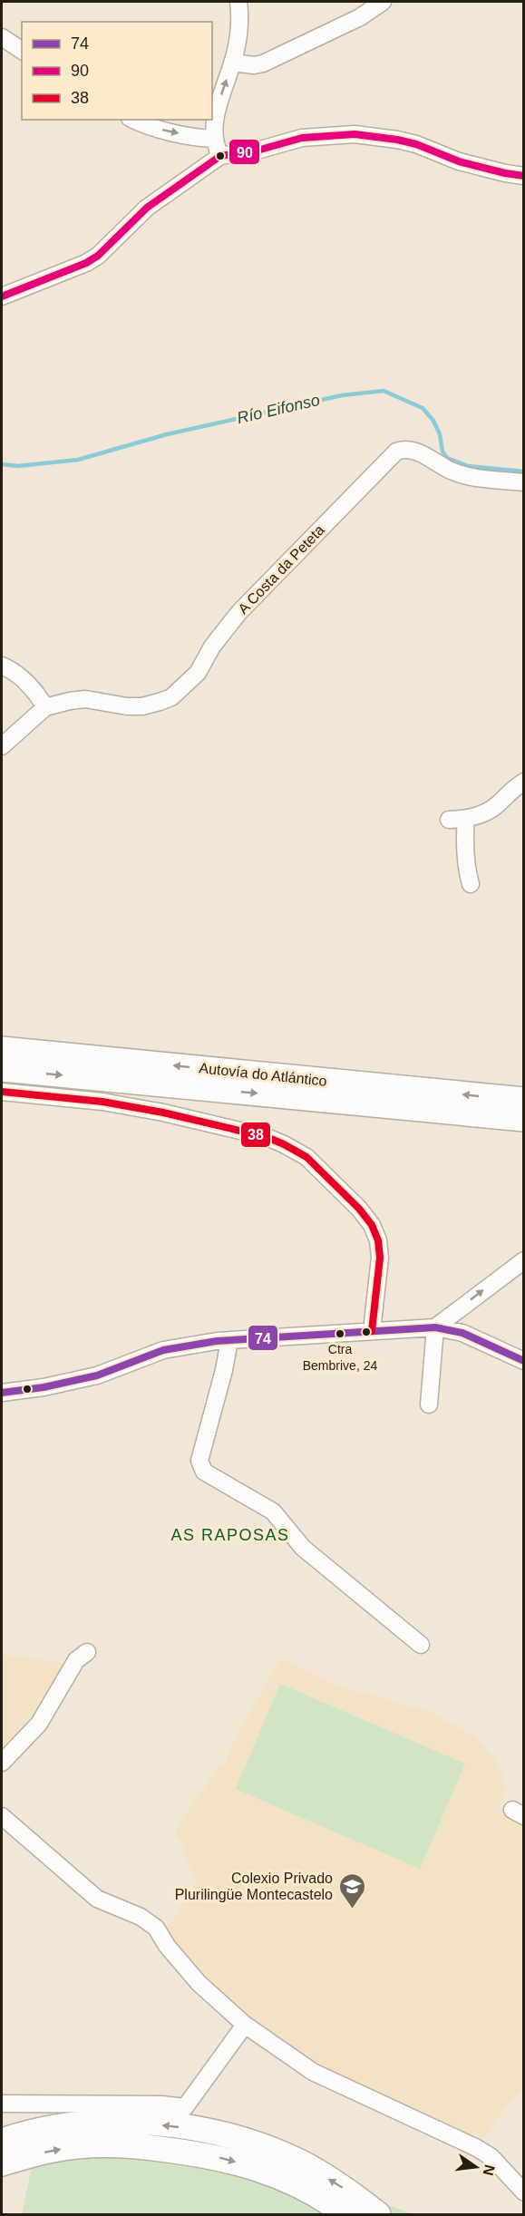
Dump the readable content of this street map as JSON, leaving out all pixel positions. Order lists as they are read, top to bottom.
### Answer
{
  "streets": {
    "highway": ["Autovía do Atlántico"],
    "street": ["A Costa da Peteta"]
  },
  "districts": ["AS RAPOSAS"],
  "water": ["Río Eifonso"],
  "places": {
    "other": ["Ctra Bembrive, 24"],
    "school or university": ["Colexio Privado Plurilingüe Montecastelo"]
  },
  "lines": ["transit line 90", "transit line 38", "transit line 74"],
  "legend": ["74", "90", "38"],
  "north": "right"
}
